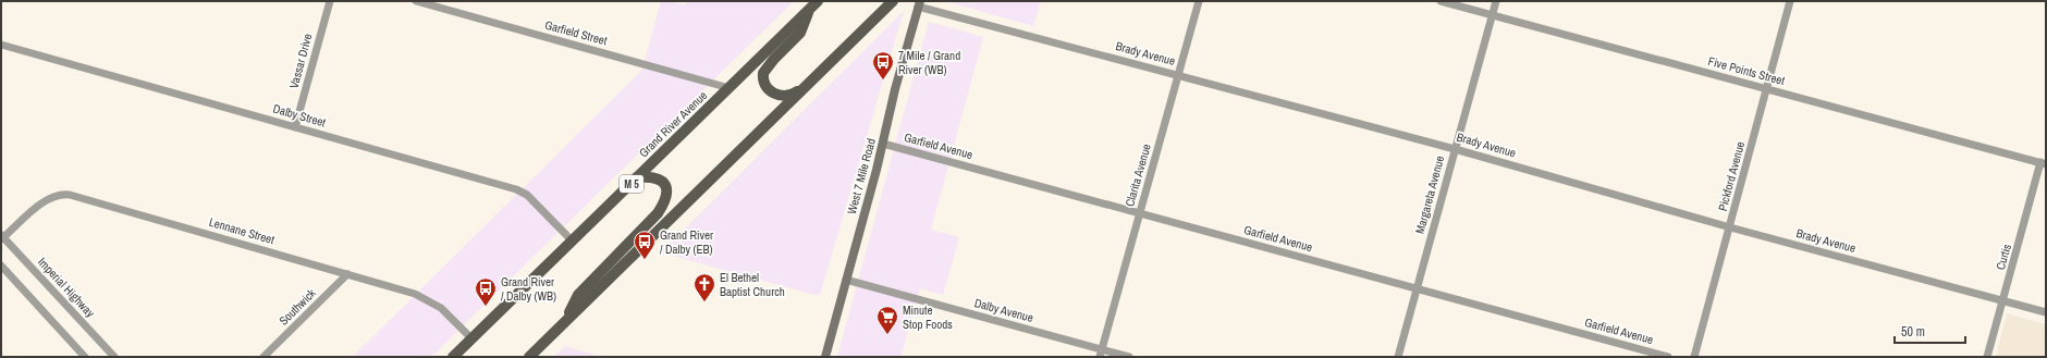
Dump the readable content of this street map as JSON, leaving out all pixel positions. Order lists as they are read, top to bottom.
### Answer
{
  "streets": {
    "main road": ["Grand River Avenue", "West 7 Mile Road", "M 5"],
    "street": [
      "Garfield Street",
      "Brady Avenue",
      "Vassar Drive",
      "Five Points Street",
      "Dalby Street",
      "Garfield Avenue",
      "Clarita Avenue",
      "Pickford Avenue",
      "Margareta Avenue",
      "Lennane Street",
      "Curtis",
      "Imperial Highway",
      "Southwick",
      "Dalby Avenue"
    ]
  },
  "crossings": [
    ["Garfield Street", "Grand River Avenue"],
    ["Brady Avenue", "Clarita Avenue"],
    ["Brady Avenue", "West 7 Mile Road"],
    ["Brady Avenue", "Pickford Avenue"],
    ["Brady Avenue", "Margareta Avenue"],
    ["Brady Avenue", "Curtis"],
    ["Vassar Drive", "Dalby Street"],
    ["Five Points Street", "Pickford Avenue"],
    ["Five Points Street", "Margareta Avenue"],
    ["Five Points Street", "Curtis"],
    ["Dalby Street", "Grand River Avenue"],
    ["Grand River Avenue", "Lennane Street"],
    ["Garfield Avenue", "Clarita Avenue"],
    ["Garfield Avenue", "West 7 Mile Road"],
    ["Garfield Avenue", "Margareta Avenue"],
    ["Clarita Avenue", "Dalby Avenue"],
    ["West 7 Mile Road", "Dalby Avenue"],
    ["Lennane Street", "Imperial Highway"],
    ["Lennane Street", "Southwick"]
  ],
  "places": {
    "bus stop": ["7 Mile / Grand River (WB)", "Grand River / Dalby (EB)", "Grand River / Dalby (WB)"],
    "church": ["El Bethel Baptist Church"],
    "supermarket": ["Minute Stop Foods"]
  },
  "scale_bar": "50 m"
}
